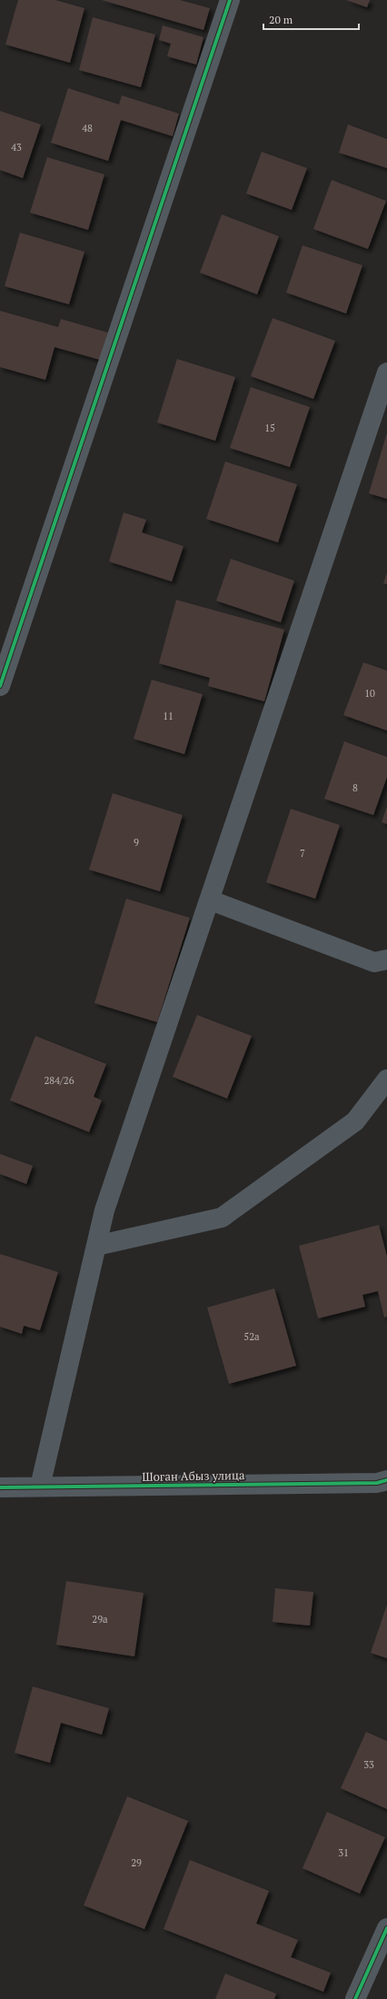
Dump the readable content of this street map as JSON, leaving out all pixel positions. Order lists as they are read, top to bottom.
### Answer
{
  "streets": {
    "street": ["Шоган Абыз улица"]
  },
  "house_numbers": [
    "48",
    "43",
    "15",
    "10",
    "11",
    "8",
    "9",
    "7",
    "284/26",
    "52а",
    "29а",
    "33",
    "31",
    "29"
  ],
  "scale_bar": "20 m"
}
